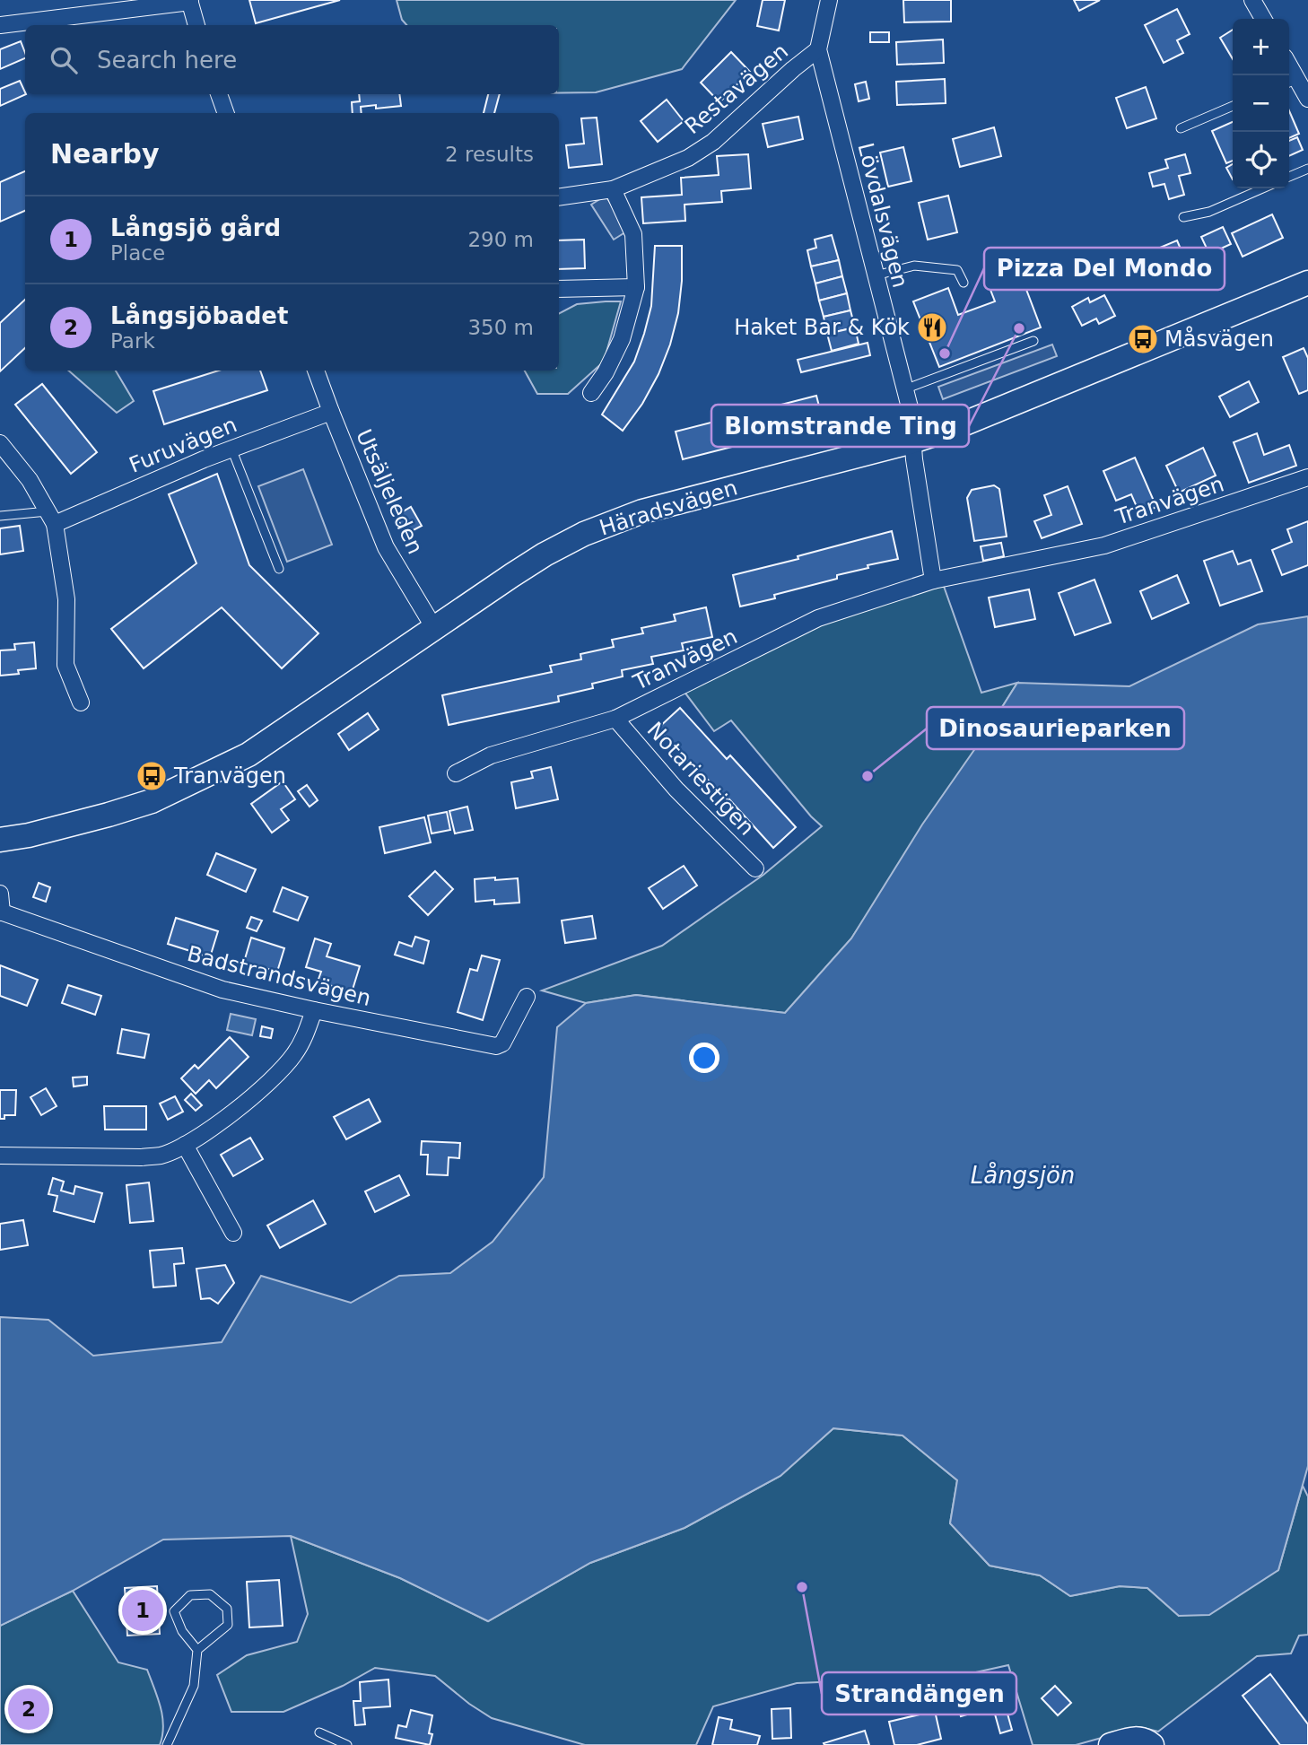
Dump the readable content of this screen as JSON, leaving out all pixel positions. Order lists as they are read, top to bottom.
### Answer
{
  "streets": {
    "street": [
      "Restavägen",
      "Lövdalsvägen",
      "Furuvägen",
      "Utsäljeleden",
      "Tranvägen",
      "Häradsvägen",
      "Notariestigen",
      "Badstrandsvägen"
    ]
  },
  "crossings": [
    ["Restavägen", "Lövdalsvägen"],
    ["Lövdalsvägen", "Häradsvägen"],
    ["Furuvägen", "Utsäljeleden"],
    ["Utsäljeleden", "Häradsvägen"],
    ["Tranvägen", "Notariestigen"]
  ],
  "water": ["Långsjön"],
  "places": {
    "restaurant": ["Haket Bar & Kök"],
    "other": [
      "Blomstrande Ting",
      "Pizza Del Mondo",
      "Dinosaurieparken",
      "Strandängen"
    ],
    "bus stop": ["Måsvägen", "Tranvägen"]
  },
  "page": {
    "map_buttons": ["+", "−"],
    "search": "Search here",
    "heading": ["Nearby", "2 results"],
    "list": [
      {
        "mark": "1",
        "name": "Långsjö gård",
        "note": "Place",
        "value": "290 m"
      },
      {
        "mark": "2",
        "name": "Långsjöbadet",
        "note": "Park",
        "value": "350 m"
      }
    ],
    "pins": ["1", "2"]
  }
}
